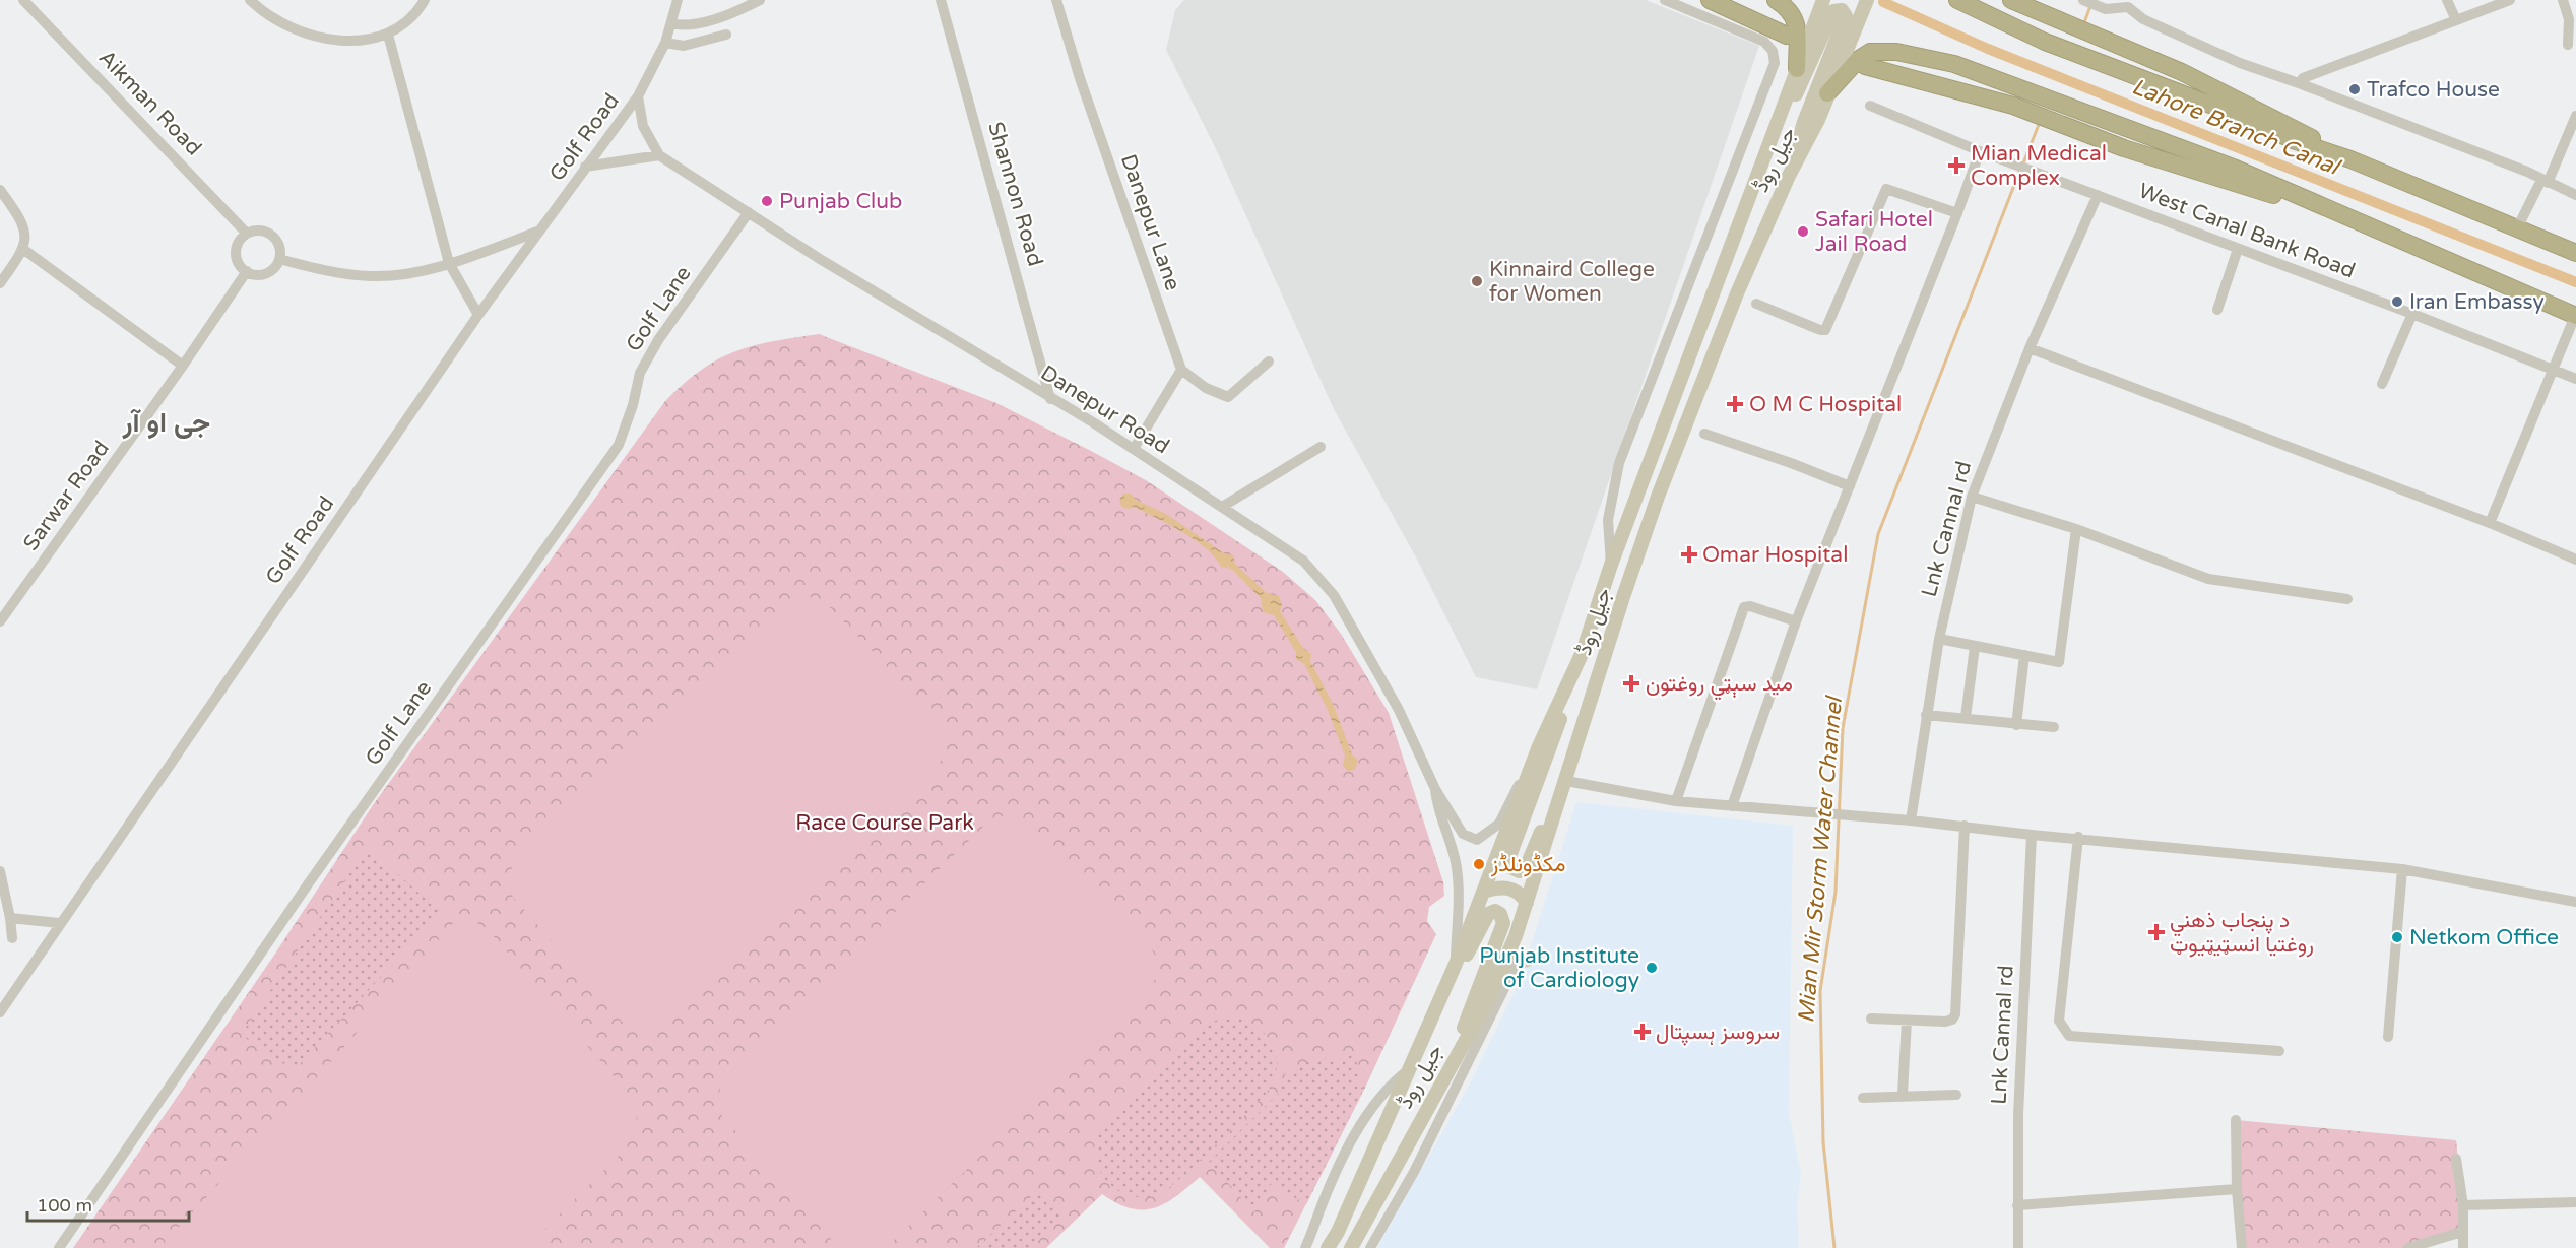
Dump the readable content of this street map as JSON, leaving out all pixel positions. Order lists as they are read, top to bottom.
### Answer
{
  "streets": {
    "main road": ["جیل روڈ"],
    "street": [
      "Aikman Road",
      "Golf Road",
      "Shannon Road",
      "Danepur Lane",
      "West Canal Bank Road",
      "Golf Lane",
      "Danepur Road",
      "Sarwar Road",
      "Lnk Cannal rd"
    ]
  },
  "crossings": [
    ["Aikman Road", "Sarwar Road"],
    ["جیل روڈ", "Danepur Road"],
    ["Shannon Road", "Danepur Road"],
    ["West Canal Bank Road", "Lnk Cannal rd"],
    ["Golf Lane", "Danepur Road"]
  ],
  "districts": ["جی او آر"],
  "water": ["Lahore Branch Canal", "Mian Mir Storm Water Channel"],
  "parks": ["Race Course Park"],
  "places": {
    "other": [
      "Trafco House",
      "Punjab Club",
      "Safari Hotel Jail Road",
      "Kinnaird College for Women",
      "Iran Embassy",
      "مکڈونلڈز",
      "Netkom Office",
      "Punjab Institute of Cardiology"
    ],
    "health": [
      "Mian Medical Complex",
      "O M C Hospital",
      "Omar Hospital",
      "مید سېټي روغتون",
      "د پنجاب ذهني روغتیا انسټیټیوټ",
      "سروسز ہسپتال"
    ]
  },
  "scale_bar": "100 m"
}
